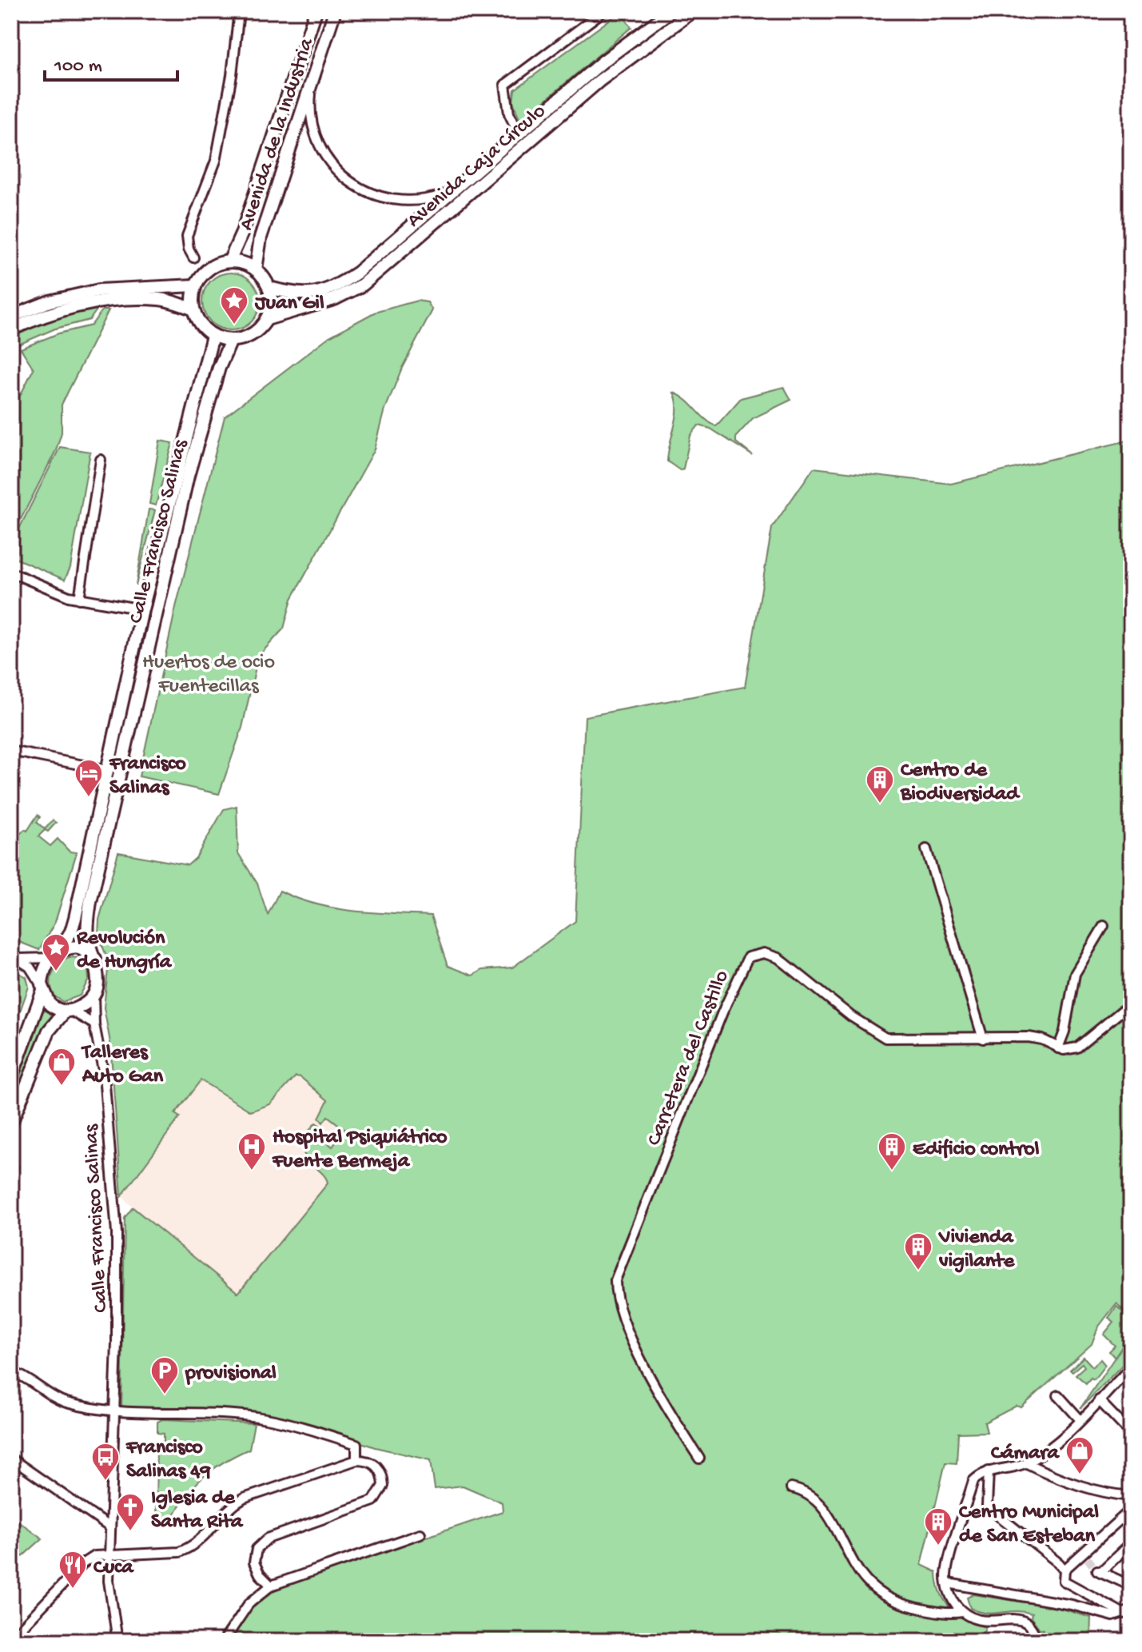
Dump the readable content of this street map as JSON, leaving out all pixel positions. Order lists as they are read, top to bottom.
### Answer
{
  "streets": {
    "main road": ["Avenida de la Industria", "Avenida Caja Círculo", "Calle Francisco Salinas"],
    "street": ["Carretera del Castillo"]
  },
  "crossings": [
    ["Avenida de la Industria", "Avenida Caja Círculo"],
    ["Avenida de la Industria", "Calle Francisco Salinas"],
    ["Avenida Caja Círculo", "Calle Francisco Salinas"]
  ],
  "parks": ["Huertos de ocio Fuentecillas"],
  "places": {
    "place": ["Juan Gil", "Revolución de Hungría"],
    "hotel": ["Francisco Salinas"],
    "building": [
      "Centro de Biodiversidad",
      "Edificio control",
      "Vivienda vigilante",
      "Centro Municipal de San Esteban"
    ],
    "shop": ["Talleres Auto Gan", "Cámara"],
    "hospital": ["Hospital Psiquiátrico Fuente Bermeja"],
    "parking": ["provisional"],
    "bus stop": ["Francisco Salinas 49"],
    "church": ["Iglesia de Santa Rita"],
    "restaurant": ["Cuca"]
  },
  "scale_bar": "100 m"
}
